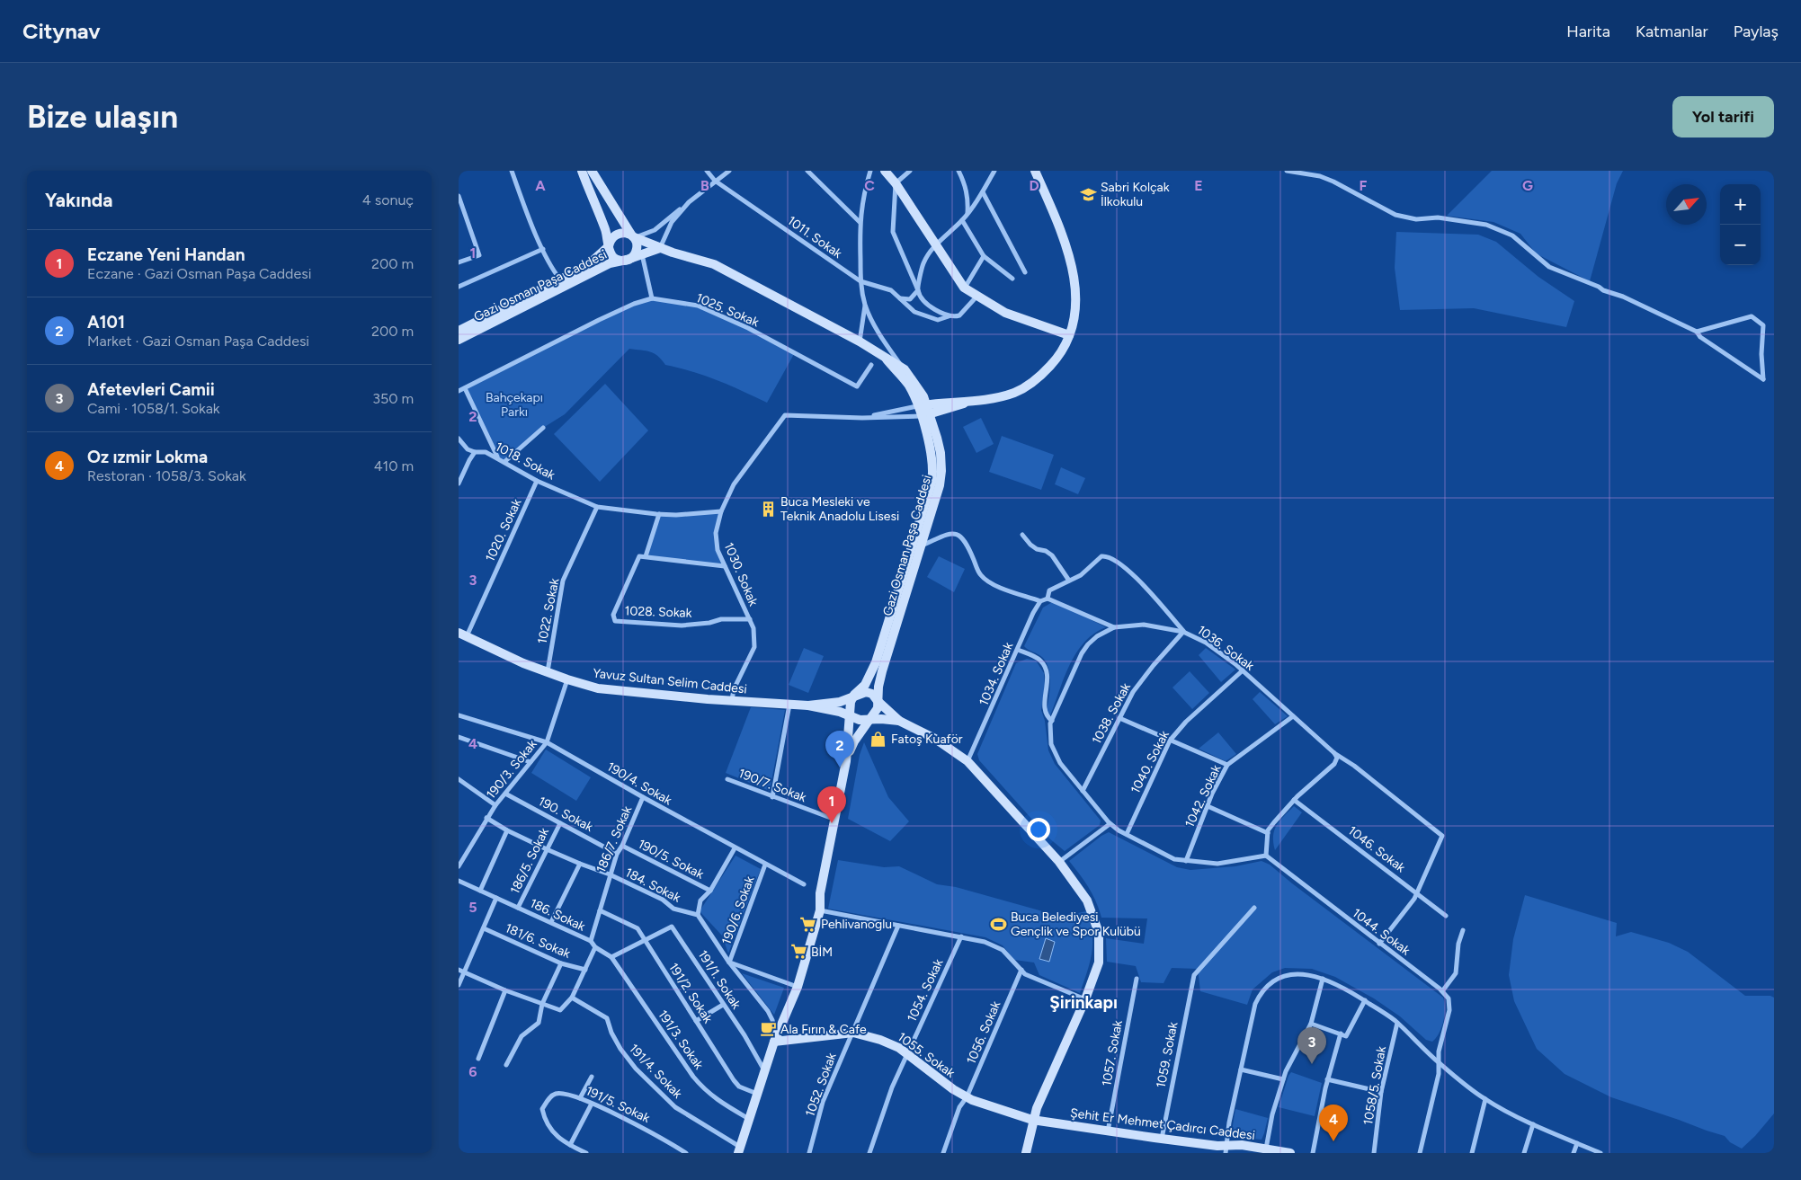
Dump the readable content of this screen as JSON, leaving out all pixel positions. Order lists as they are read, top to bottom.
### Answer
{
  "streets": {
    "main road": [
      "Gazi Osman Paşa Caddesi",
      "Yavuz Sultan Selim Caddesi",
      "1055. Sokak",
      "Şehit Er Mehmet Çadırcı Caddesi"
    ],
    "street": [
      "1011. Sokak",
      "1025. Sokak",
      "1018. Sokak",
      "1020. Sokak",
      "1030. Sokak",
      "1022. Sokak",
      "1028. Sokak",
      "1036. Sokak",
      "1034. Sokak",
      "1038. Sokak",
      "1040. Sokak",
      "190/3. Sokak",
      "190/4. Sokak",
      "190/7. Sokak",
      "1042. Sokak",
      "190. Sokak",
      "186/7. Sokak",
      "1046. Sokak",
      "190/5. Sokak",
      "186/5. Sokak",
      "184. Sokak",
      "190/6. Sokak",
      "186. Sokak",
      "1044. Sokak",
      "181/6. Sokak",
      "191/1. Sokak",
      "1054. Sokak",
      "191/2. Sokak",
      "1056. Sokak",
      "191/3. Sokak",
      "1057. Sokak",
      "1059. Sokak",
      "191/4. Sokak",
      "1052. Sokak",
      "1058/5. Sokak",
      "191/5. Sokak"
    ]
  },
  "crossings": [
    ["Gazi Osman Paşa Caddesi", "Yavuz Sultan Selim Caddesi"],
    ["1018. Sokak", "1020. Sokak"],
    ["1018. Sokak", "1030. Sokak"],
    ["1018. Sokak", "1022. Sokak"],
    ["1020. Sokak", "Yavuz Sultan Selim Caddesi"],
    ["1030. Sokak", "1028. Sokak"],
    ["1030. Sokak", "Yavuz Sultan Selim Caddesi"],
    ["1022. Sokak", "Yavuz Sultan Selim Caddesi"],
    ["1036. Sokak", "1038. Sokak"],
    ["1036. Sokak", "1040. Sokak"],
    ["1036. Sokak", "1042. Sokak"],
    ["1036. Sokak", "1046. Sokak"],
    ["1036. Sokak", "1044. Sokak"],
    ["Yavuz Sultan Selim Caddesi", "190/3. Sokak"],
    ["190/3. Sokak", "190/4. Sokak"],
    ["190/3. Sokak", "190. Sokak"],
    ["190/3. Sokak", "184. Sokak"],
    ["190/4. Sokak", "186/7. Sokak"],
    ["190/4. Sokak", "190/5. Sokak"],
    ["190/4. Sokak", "190/6. Sokak"],
    ["190. Sokak", "186/7. Sokak"],
    ["190. Sokak", "186/5. Sokak"],
    ["186/7. Sokak", "190/5. Sokak"],
    ["186/7. Sokak", "184. Sokak"],
    ["186/7. Sokak", "186. Sokak"],
    ["186/7. Sokak", "191/2. Sokak"],
    ["190/5. Sokak", "184. Sokak"],
    ["186/5. Sokak", "184. Sokak"],
    ["186/5. Sokak", "186. Sokak"],
    ["186. Sokak", "191/3. Sokak"],
    ["191/1. Sokak", "191/2. Sokak"],
    ["1054. Sokak", "1055. Sokak"],
    ["1056. Sokak", "1055. Sokak"],
    ["1057. Sokak", "Şehit Er Mehmet Çadırcı Caddesi"],
    ["1055. Sokak", "1052. Sokak"],
    ["1055. Sokak", "Şehit Er Mehmet Çadırcı Caddesi"],
    ["1059. Sokak", "Şehit Er Mehmet Çadırcı Caddesi"]
  ],
  "districts": ["Şirinkapı"],
  "parks": ["Bahçekapı Parkı"],
  "places": {
    "school or university": ["Sabri Kolçak İlkokulu"],
    "building": ["Buca Mesleki ve Teknik Anadolu Lisesi"],
    "shop": ["Fatoş Kuaför"],
    "supermarket": ["Pehlivanoglu", "BİM"],
    "sports": ["Buca Belediyesi Gençlik ve Spor Kulübü"],
    "cafe": ["Ala Fırın & Cafe"]
  },
  "north": "top right",
  "page": {
    "header": "Citynav",
    "nav": ["Harita", "Katmanlar", "Paylaş"],
    "buttons": "Yol tarifi",
    "title": "Bize ulaşın",
    "heading": ["Yakında", "4 sonuç"],
    "map_buttons": ["+", "−"],
    "list": [
      {
        "mark": "1",
        "name": "Eczane Yeni Handan",
        "note": "Eczane · Gazi Osman Paşa Caddesi",
        "value": "200 m"
      },
      {
        "mark": "2",
        "name": "A101",
        "note": "Market · Gazi Osman Paşa Caddesi",
        "value": "200 m"
      },
      {
        "mark": "3",
        "name": "Afetevleri Camii",
        "note": "Cami · 1058/1. Sokak",
        "value": "350 m"
      },
      {
        "mark": "4",
        "name": "Oz ızmir Lokma",
        "note": "Restoran · 1058/3. Sokak",
        "value": "410 m"
      }
    ],
    "pins": [
      "2",
      "1",
      "3",
      "4"
    ]
  },
  "grid": {
    "columns": [
      "A",
      "B",
      "C",
      "D",
      "E",
      "F",
      "G"
    ],
    "rows": [
      "1",
      "2",
      "3",
      "4",
      "5",
      "6"
    ]
  }
}
